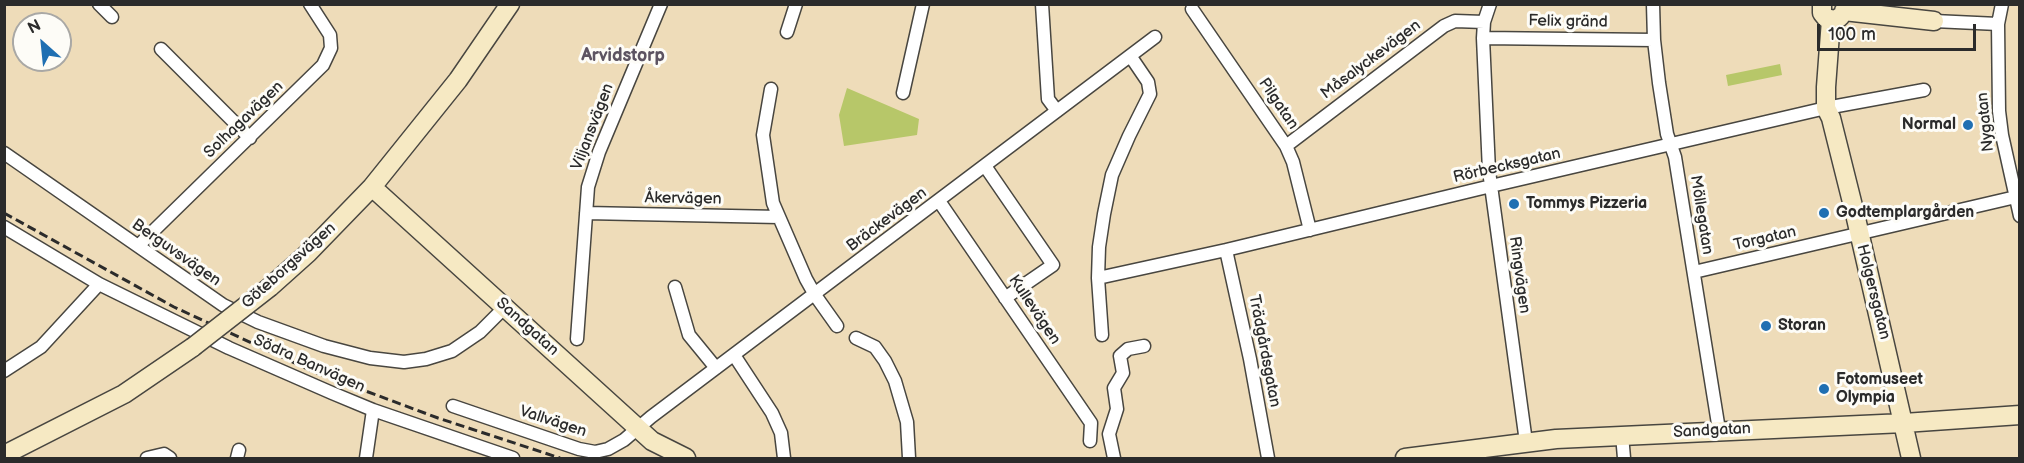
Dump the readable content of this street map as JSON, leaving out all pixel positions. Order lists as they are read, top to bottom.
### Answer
{
  "streets": {
    "main road": ["Göteborgsvägen", "Holgersgatan", "Sandgatan"],
    "street": [
      "Felix gränd",
      "Måsalyckevägen",
      "Pilgatan",
      "Solhagavägen",
      "Nygatan",
      "Viljansvägen",
      "Rörbecksgatan",
      "Åkervägen",
      "Möllegatan",
      "Bräckevägen",
      "Torgatan",
      "Berguvsvägen",
      "Ringvägen",
      "Kullevägen",
      "Trädgårdsgatan",
      "Södra Banvägen",
      "Vallvägen"
    ]
  },
  "crossings": [
    ["Felix gränd", "Möllegatan"],
    ["Felix gränd", "Ringvägen"],
    ["Måsalyckevägen", "Pilgatan"],
    ["Måsalyckevägen", "Ringvägen"],
    ["Pilgatan", "Rörbecksgatan"],
    ["Solhagavägen", "Berguvsvägen"],
    ["Nygatan", "Torgatan"],
    ["Viljansvägen", "Åkervägen"],
    ["Rörbecksgatan", "Möllegatan"],
    ["Rörbecksgatan", "Ringvägen"],
    ["Rörbecksgatan", "Holgersgatan"],
    ["Rörbecksgatan", "Trädgårdsgatan"],
    ["Möllegatan", "Torgatan"],
    ["Möllegatan", "Sandgatan"],
    ["Bräckevägen", "Kullevägen"],
    ["Bräckevägen", "Sandgatan"],
    ["Bräckevägen", "Vallvägen"],
    ["Torgatan", "Holgersgatan"],
    ["Berguvsvägen", "Sandgatan"],
    ["Göteborgsvägen", "Sandgatan"],
    ["Ringvägen", "Sandgatan"],
    ["Holgersgatan", "Sandgatan"],
    ["Sandgatan", "Vallvägen"]
  ],
  "districts": ["Arvidstorp"],
  "places": [
    "Normal",
    "Tommys Pizzeria",
    "Godtemplargården",
    "Storan",
    "Fotomuseet Olympia"
  ],
  "scale_bar": "100 m",
  "north": "top left"
}
